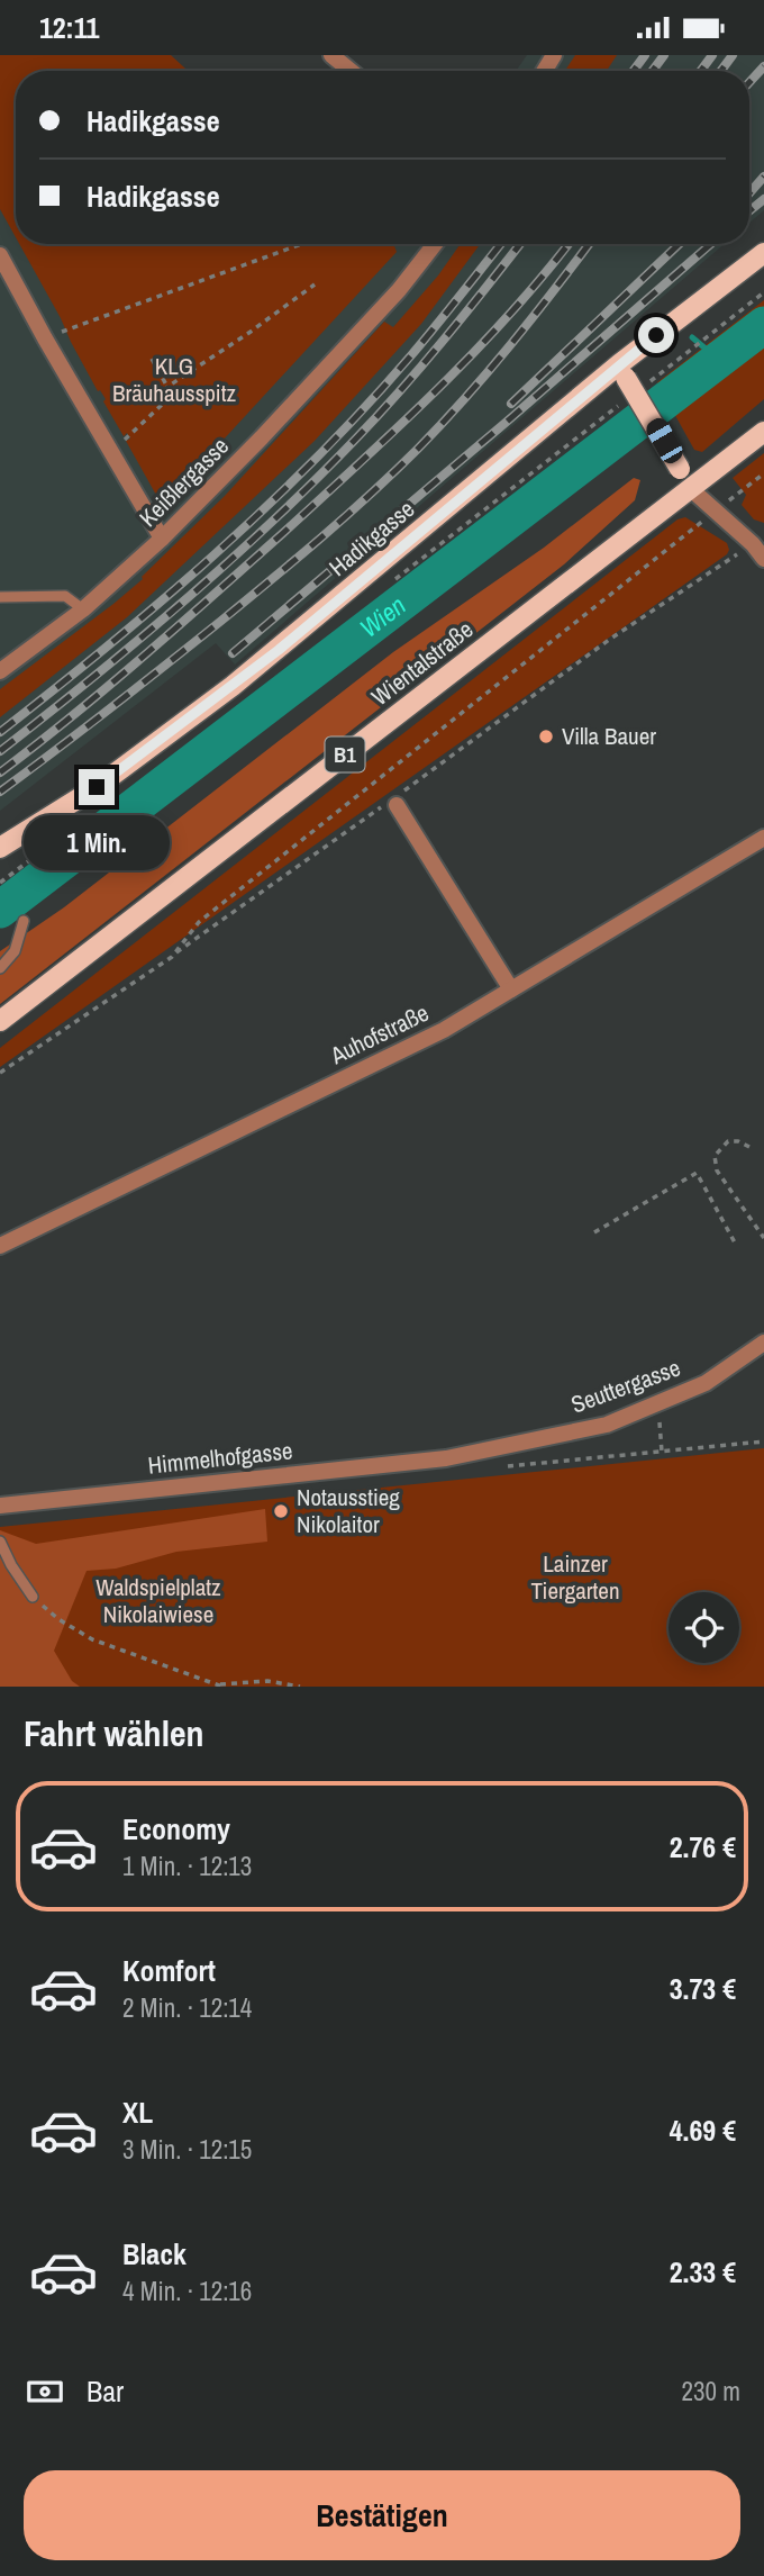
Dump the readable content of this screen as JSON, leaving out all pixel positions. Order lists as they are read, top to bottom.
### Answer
{
  "streets": {
    "main road": ["Hadikgasse", "Wientalstraße", "B1"],
    "street": [
      "Keißlergasse",
      "Auhofstraße",
      "Seuttergasse",
      "Himmelhofgasse"
    ]
  },
  "crossings": [
    ["Seuttergasse", "Himmelhofgasse"]
  ],
  "water": ["Wien"],
  "parks": ["KLG Bräuhausspitz", "Lainzer Tiergarten", "Waldspielplatz Nikolaiwiese"],
  "places": ["Villa Bauer", "Notausstieg Nikolaitor"],
  "page": {
    "status": "12:11",
    "banner": ["Hadikgasse", "Hadikgasse"],
    "bubble": "1 Min.",
    "heading": "Fahrt wählen",
    "list": [
      {
        "name": "Economy",
        "note": "1 Min. · 12:13",
        "value": "2.76 €"
      },
      {
        "name": "Komfort",
        "note": "2 Min. · 12:14",
        "value": "3.73 €"
      },
      {
        "name": "XL",
        "note": "3 Min. · 12:15",
        "value": "4.69 €"
      },
      {
        "name": "Black",
        "note": "4 Min. · 12:16",
        "value": "2.33 €"
      }
    ],
    "pay": ["Bar", "230 m"],
    "buttons": "Bestätigen"
  }
}
